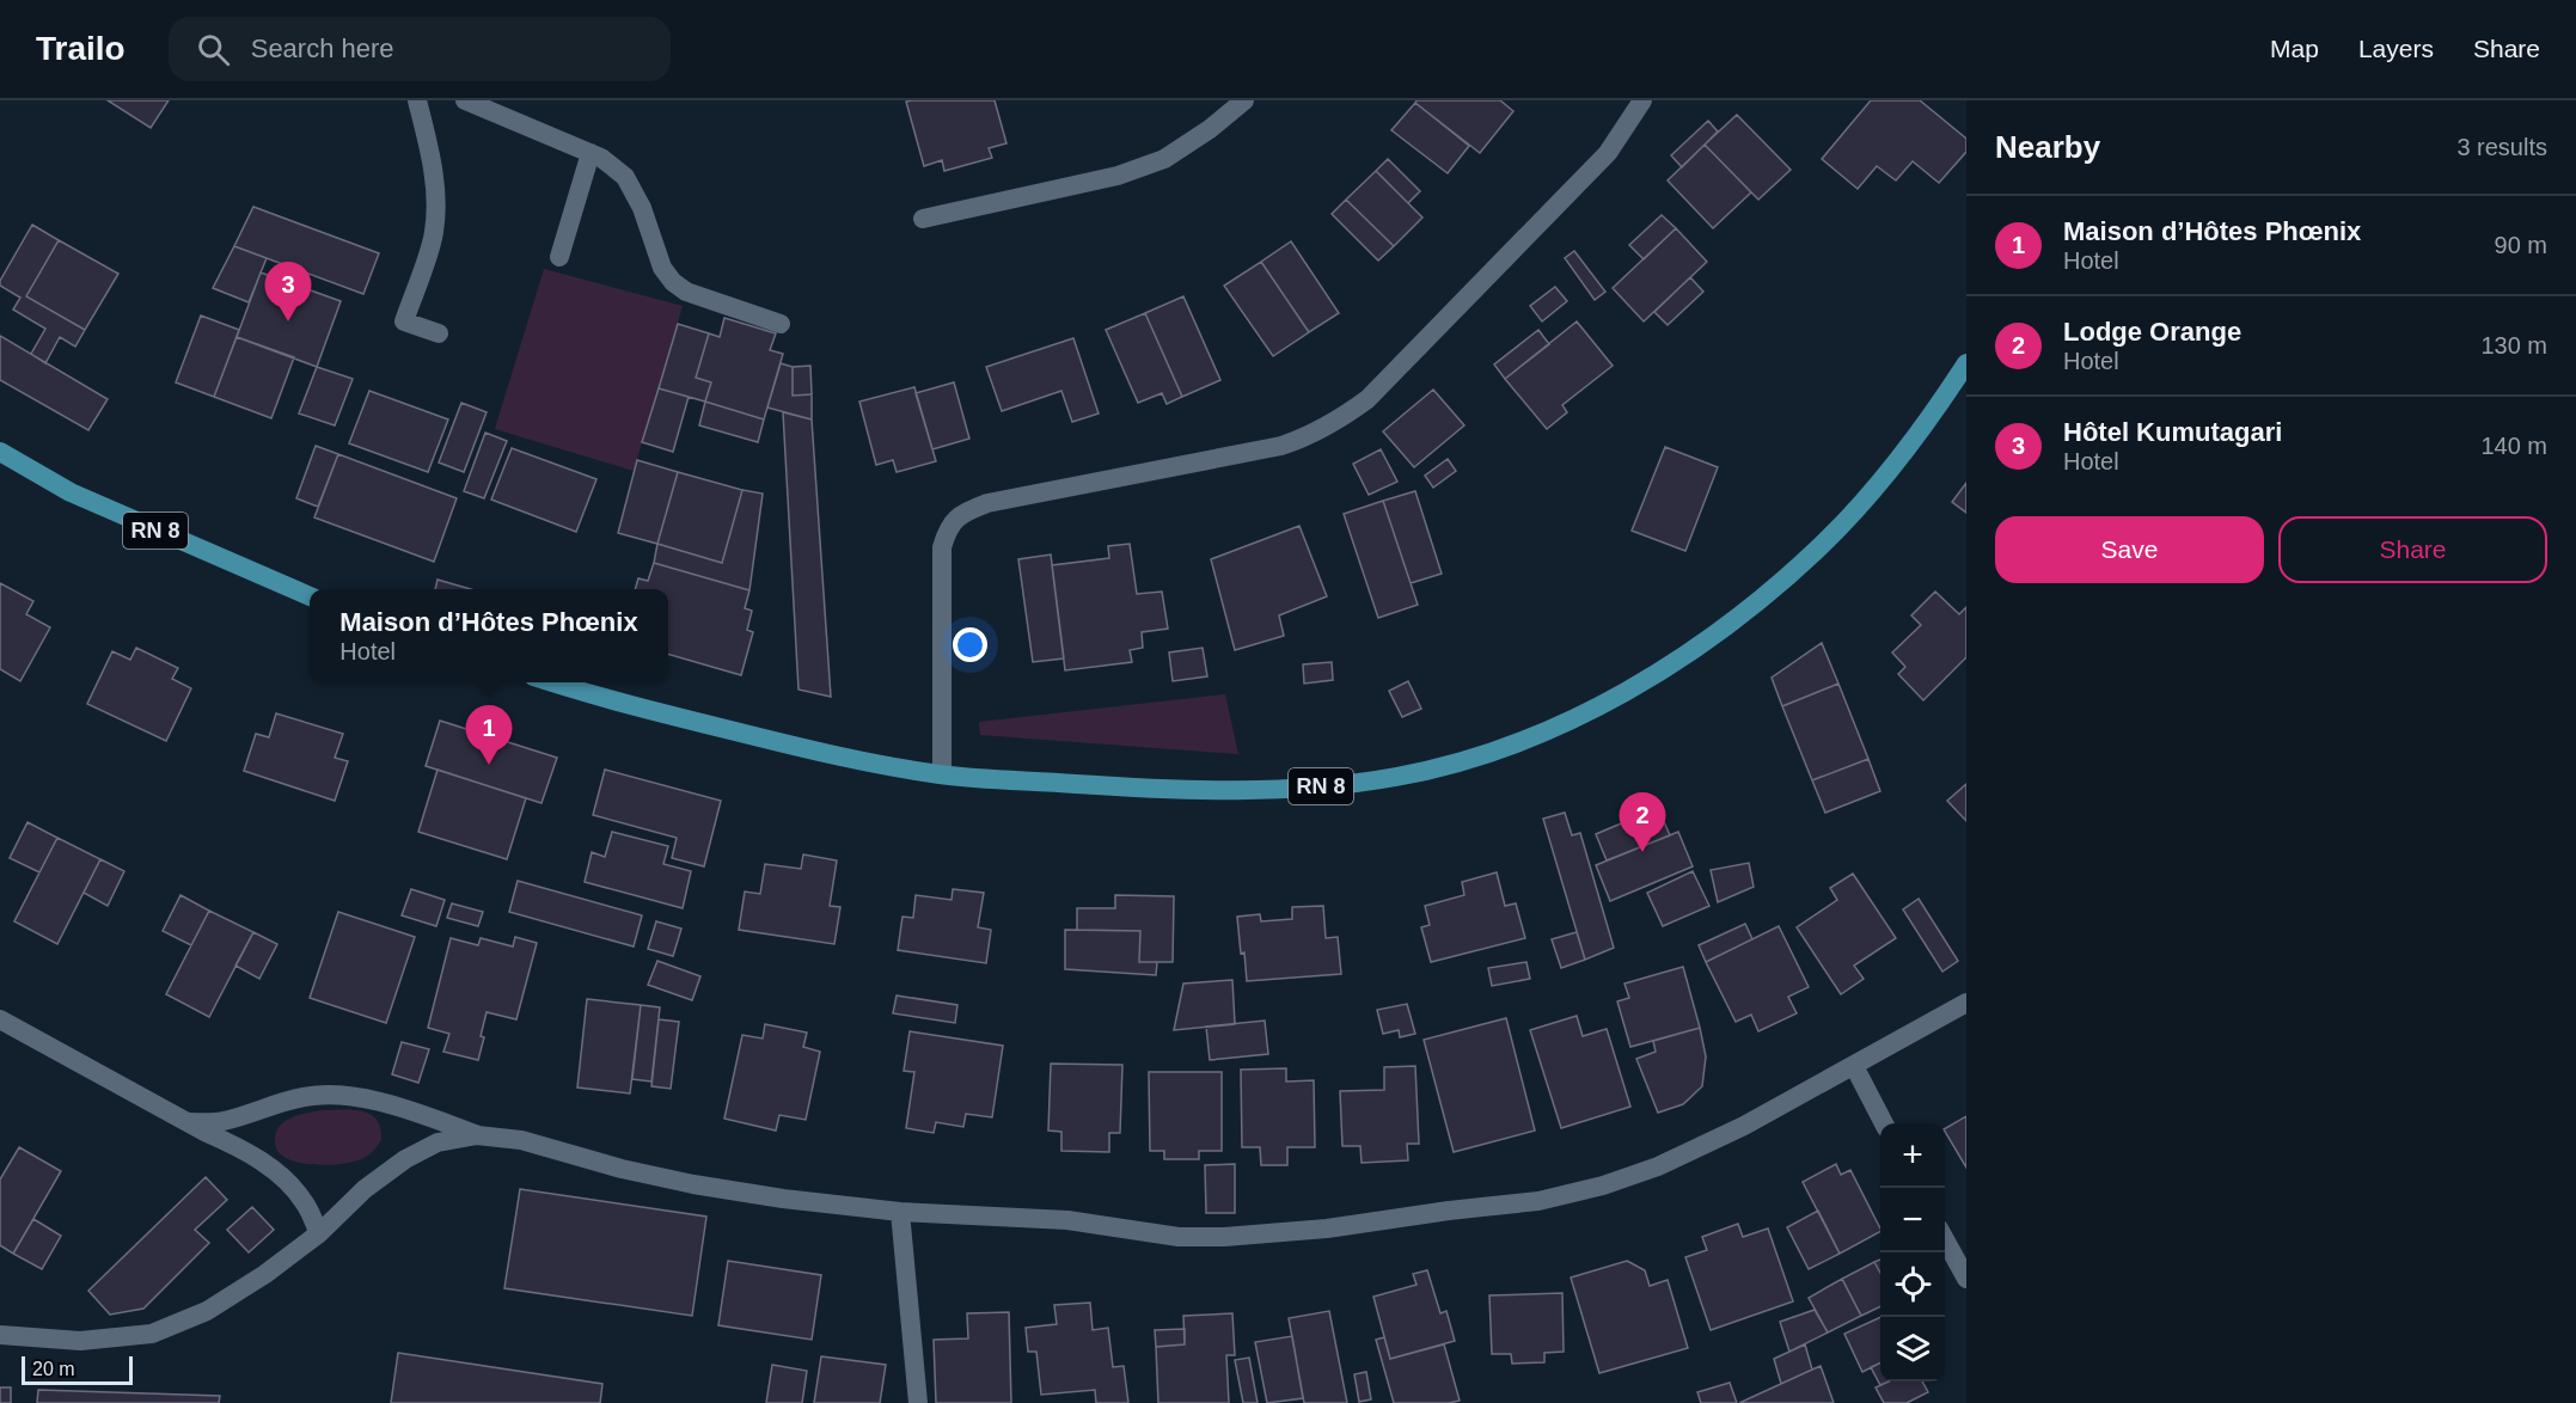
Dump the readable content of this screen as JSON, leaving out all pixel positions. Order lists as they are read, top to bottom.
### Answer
{
  "streets": {
    "main road": ["RN 8"]
  },
  "scale_bar": "20 m",
  "page": {
    "header": "Trailo",
    "search": "Search here",
    "nav": ["Map", "Layers", "Share"],
    "heading": ["Nearby", "3 results"],
    "list": [
      {
        "mark": "1",
        "name": "Maison d’Hôtes Phœnix",
        "note": "Hotel",
        "value": "90 m"
      },
      {
        "mark": "2",
        "name": "Lodge Orange",
        "note": "Hotel",
        "value": "130 m"
      },
      {
        "mark": "3",
        "name": "Hôtel Kumutagari",
        "note": "Hotel",
        "value": "140 m"
      }
    ],
    "pins": ["3", "1", "2"],
    "buttons": ["Save", "Share"],
    "popup": ["Maison d’Hôtes Phœnix", "Hotel"],
    "map_buttons": ["+", "−"],
    "scale": "20 m"
  }
}
